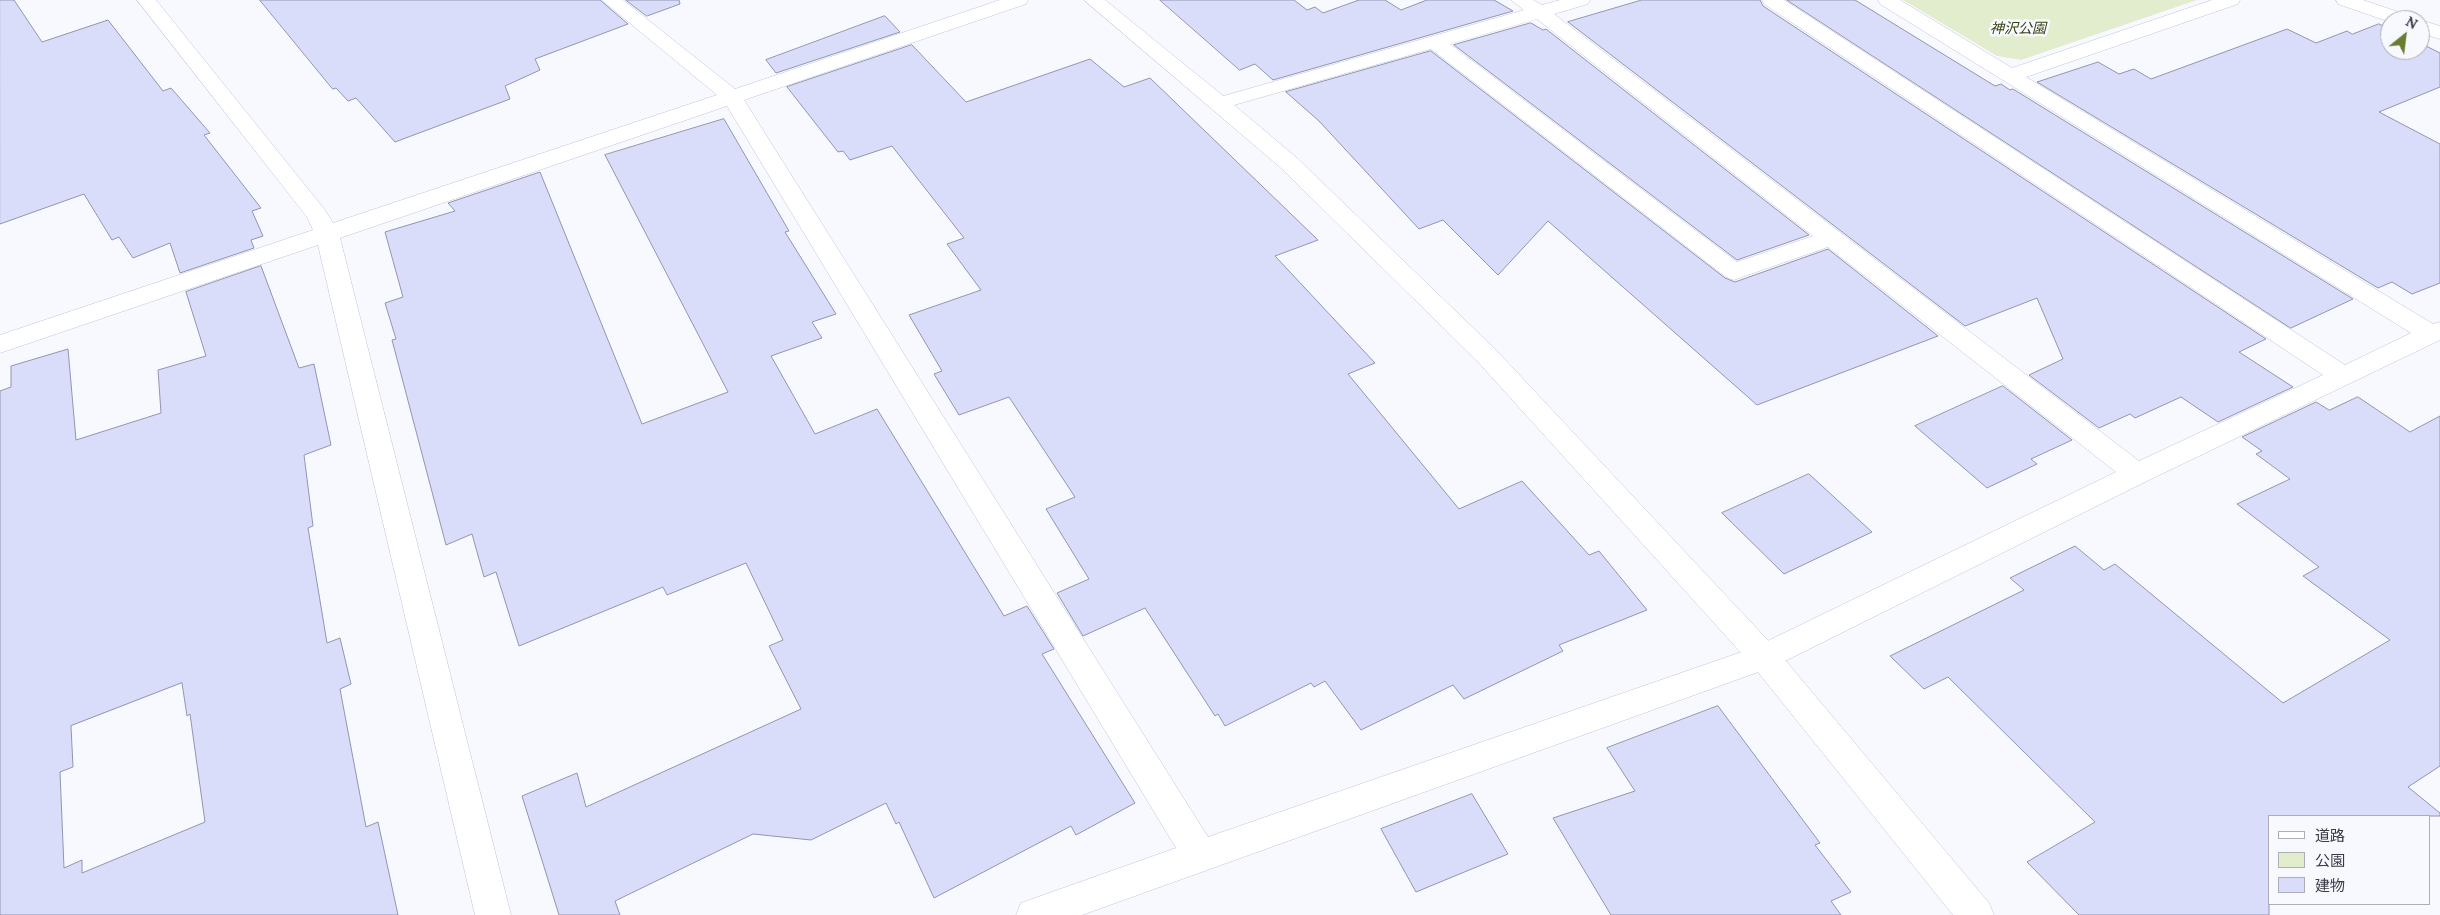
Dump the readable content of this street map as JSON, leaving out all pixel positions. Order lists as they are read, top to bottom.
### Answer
{
  "parks": ["神沢公園"],
  "legend": ["道路", "公園", "建物"],
  "north": "top right"
}
